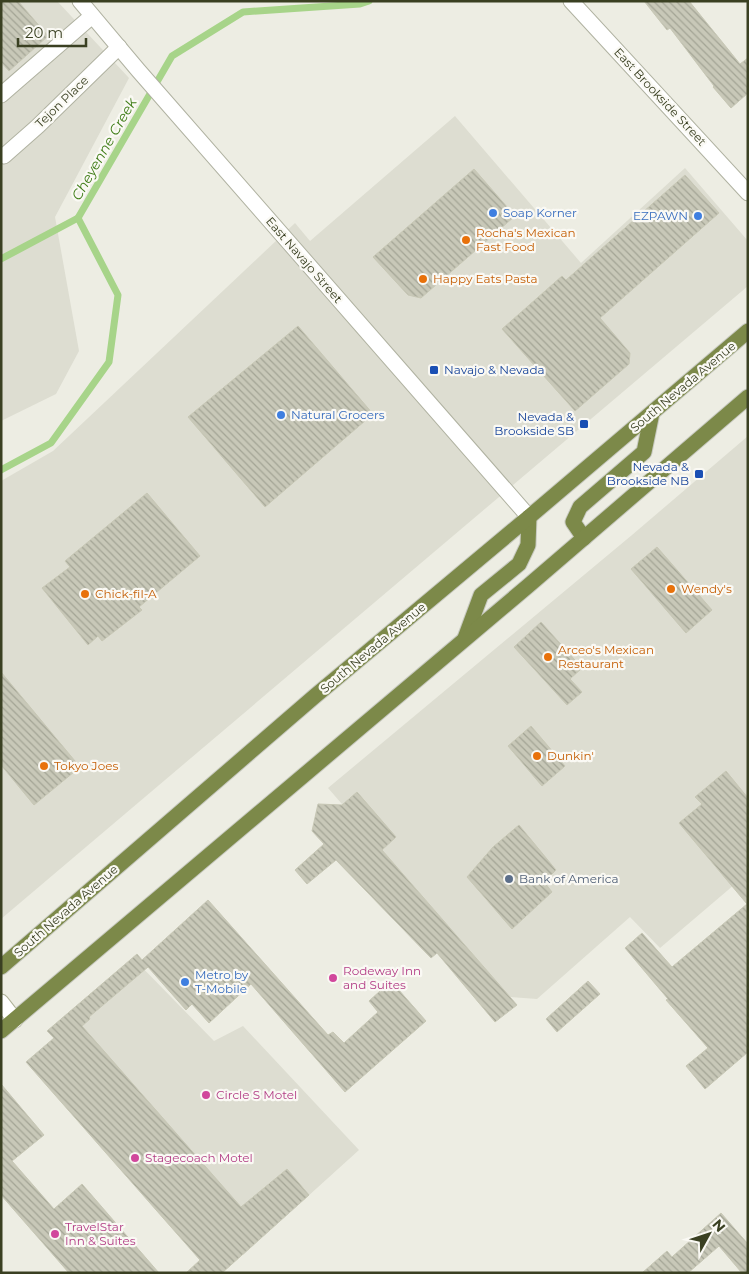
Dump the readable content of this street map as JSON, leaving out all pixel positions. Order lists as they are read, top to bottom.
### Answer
{
  "streets": {
    "highway": ["South Nevada Avenue"],
    "street": ["East Brookside Street", "Tejon Place", "East Navajo Street"]
  },
  "crossings": [
    ["Tejon Place", "East Navajo Street"],
    ["East Navajo Street", "South Nevada Avenue"]
  ],
  "water": ["Cheyenne Creek"],
  "places": {
    "other": [
      "Soap Korner",
      "EZPAWN",
      "Rocha's Mexican Fast Food",
      "Happy Eats Pasta",
      "Natural Grocers",
      "Wendy's",
      "Chick-fil-A",
      "Arceo's Mexican Restaurant",
      "Dunkin'",
      "Tokyo Joes",
      "Bank of America",
      "Rodeway Inn and Suites",
      "Metro by T-Mobile",
      "Circle S Motel",
      "Stagecoach Motel",
      "TravelStar Inn & Suites"
    ],
    "transit": ["Navajo & Nevada", "Nevada & Brookside SB", "Nevada & Brookside NB"]
  },
  "scale_bar": "20 m",
  "north": "top right"
}
